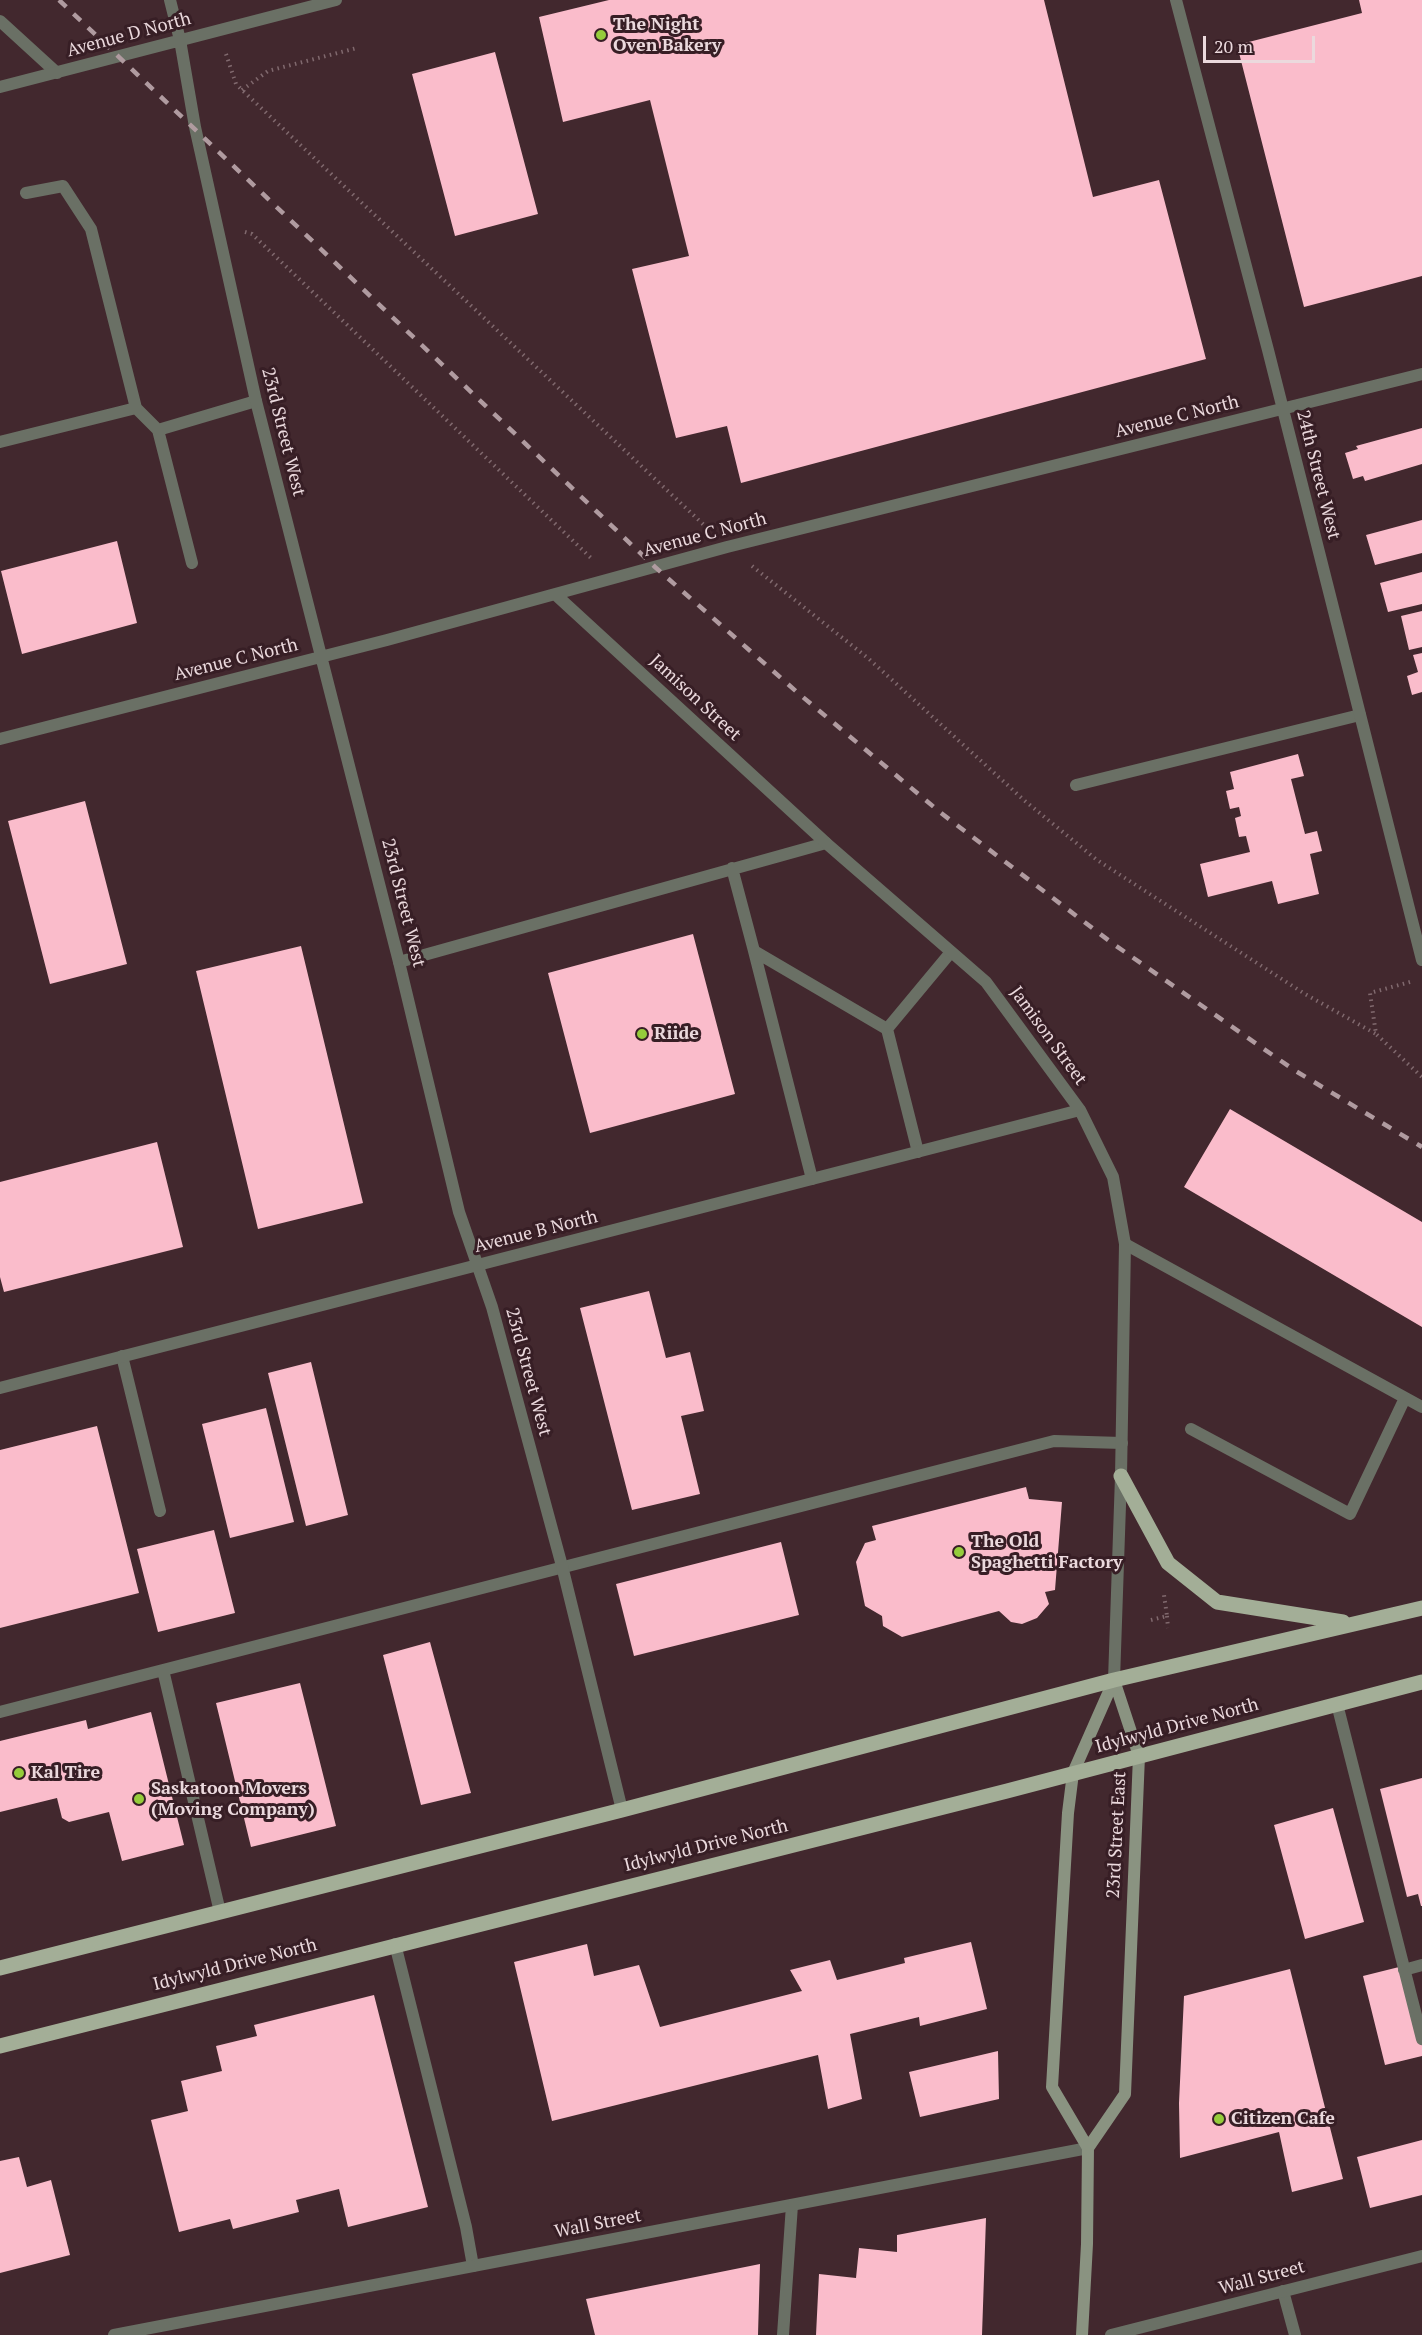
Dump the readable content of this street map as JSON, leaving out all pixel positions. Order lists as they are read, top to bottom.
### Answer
{
  "streets": {
    "main road": ["Idylwyld Drive North"],
    "street": [
      "Avenue D North",
      "Avenue C North",
      "23rd Street West",
      "24th Street West",
      "Jamison Street",
      "Avenue B North",
      "23rd Street East",
      "Wall Street"
    ]
  },
  "crossings": [
    ["Avenue D North", "23rd Street West"],
    ["Avenue C North", "23rd Street West"],
    ["Avenue C North", "24th Street West"],
    ["Avenue C North", "Jamison Street"],
    ["23rd Street West", "Avenue B North"],
    ["Jamison Street", "Avenue B North"],
    ["Jamison Street", "23rd Street East"],
    ["Idylwyld Drive North", "23rd Street East"],
    ["23rd Street East", "Wall Street"]
  ],
  "places": [
    "The Night Oven Bakery",
    "Riide",
    "The Old Spaghetti Factory",
    "Kal Tire",
    "Saskatoon Movers (Moving Company)",
    "Citizen Cafe"
  ],
  "scale_bar": "20 m"
}
